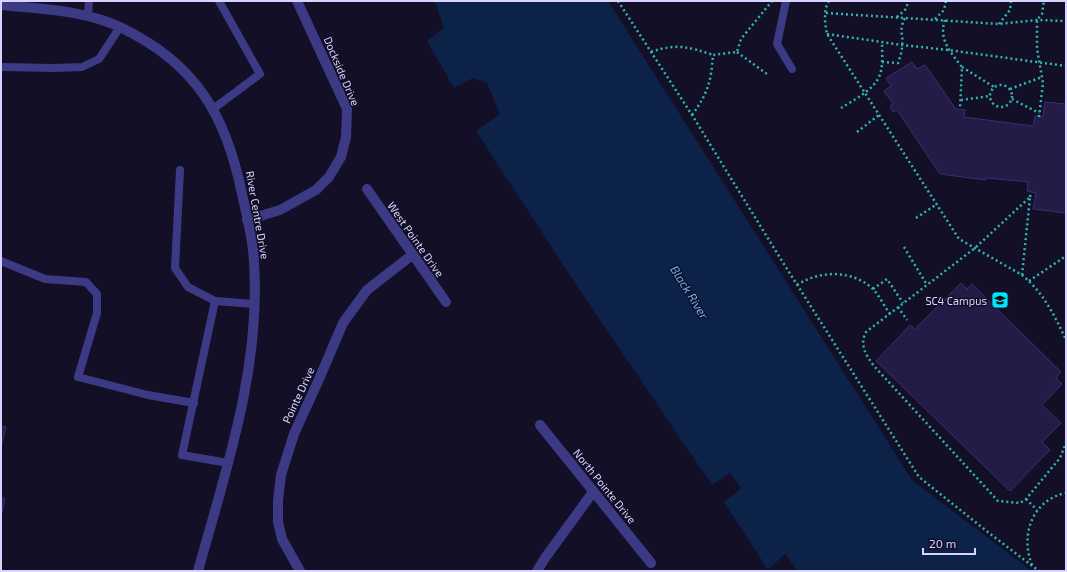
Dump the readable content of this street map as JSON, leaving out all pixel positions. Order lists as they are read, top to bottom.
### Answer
{
  "streets": {
    "street": [
      "Dockside Drive",
      "River Centre Drive",
      "West Pointe Drive",
      "Pointe Drive",
      "North Pointe Drive"
    ]
  },
  "crossings": [
    ["Dockside Drive", "River Centre Drive"],
    ["West Pointe Drive", "Pointe Drive"]
  ],
  "water": ["Black River"],
  "places": {
    "school or university": ["SC4 Campus"]
  },
  "scale_bar": "20 m"
}
